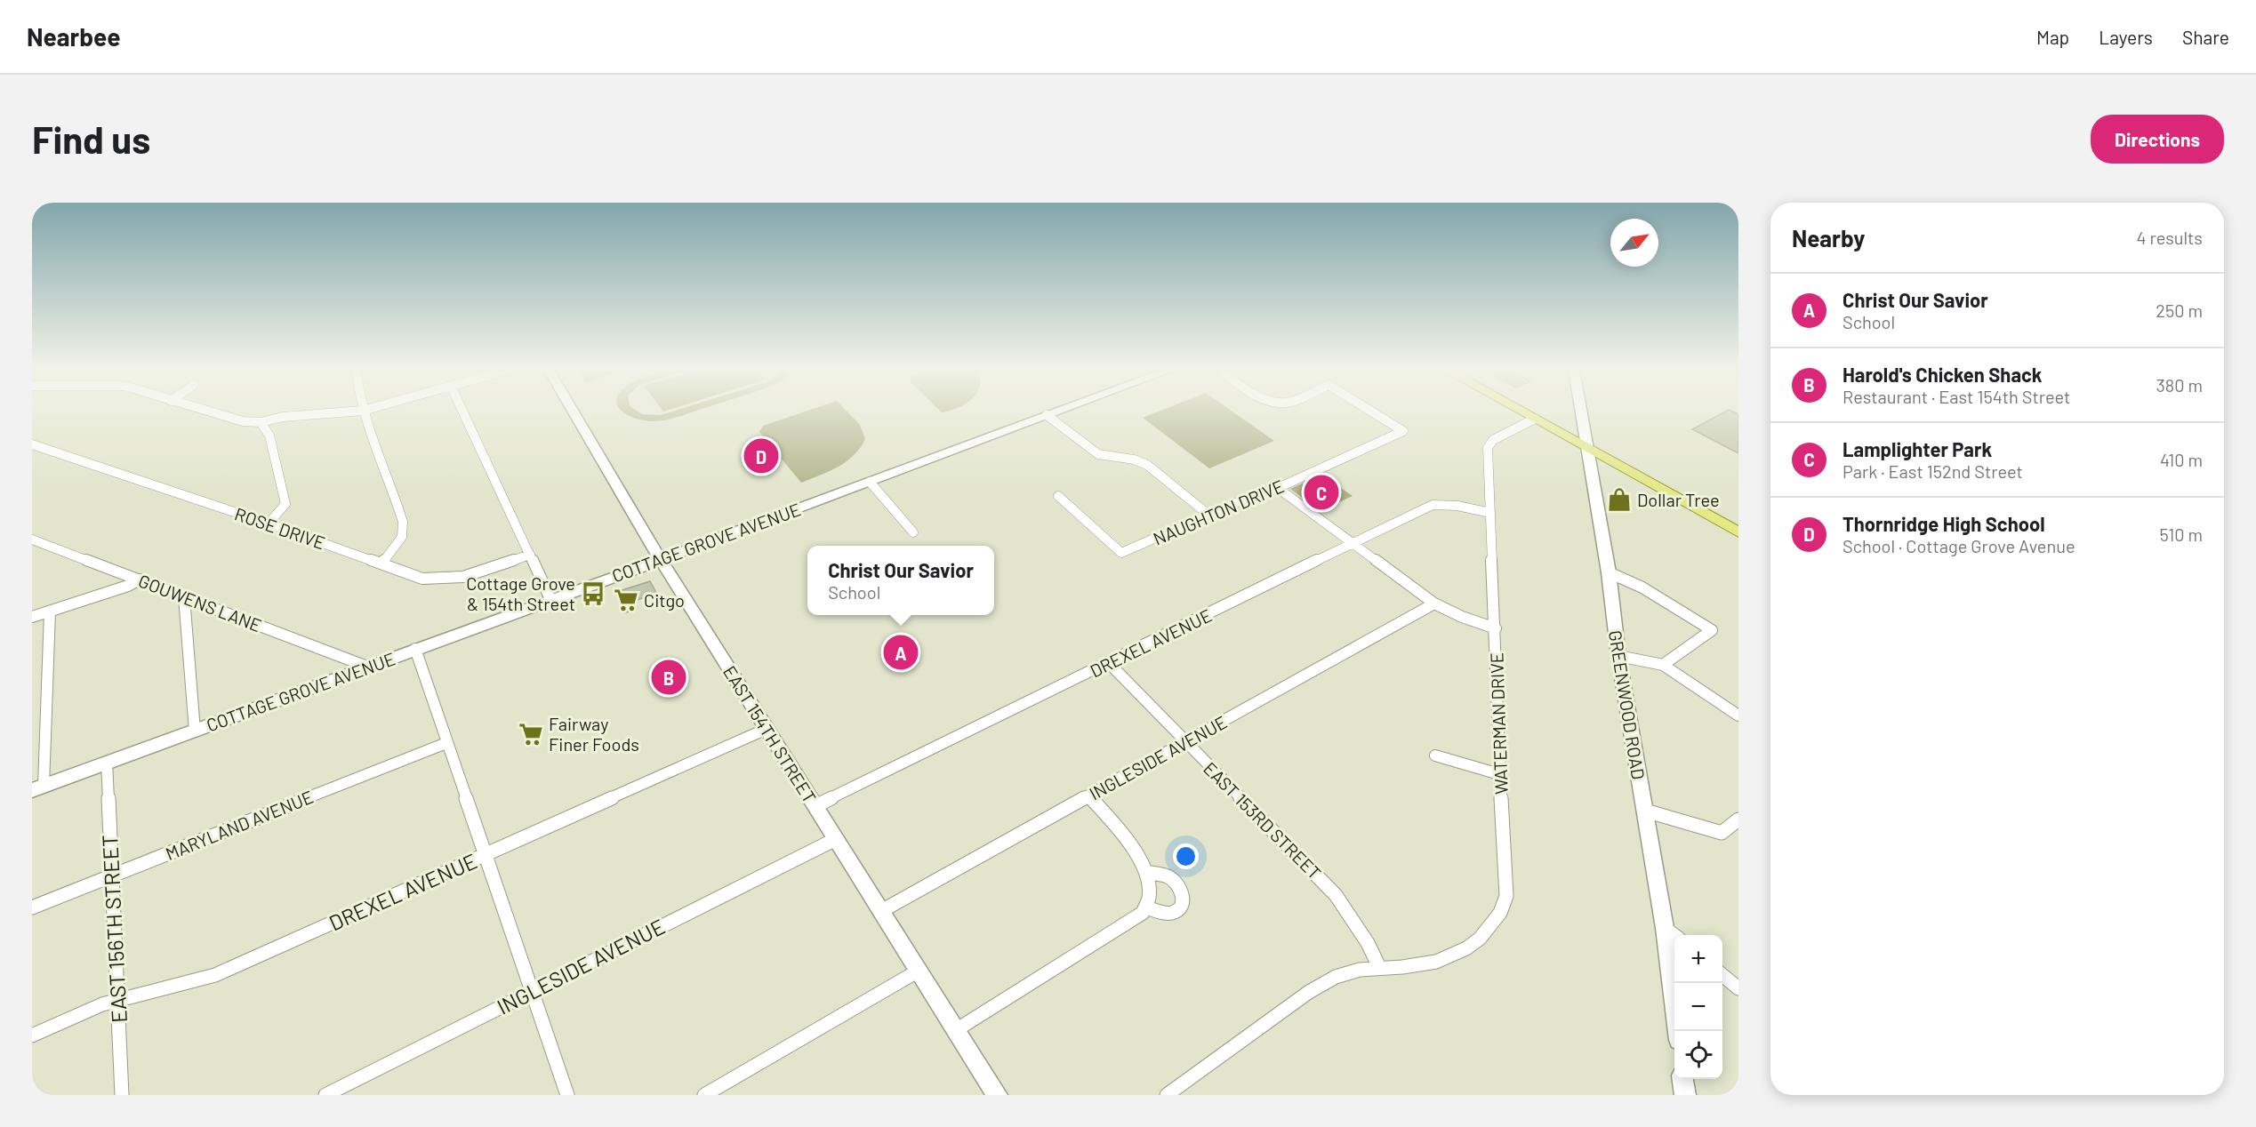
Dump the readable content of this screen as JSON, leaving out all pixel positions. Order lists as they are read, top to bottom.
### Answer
{
  "streets": {
    "street": [
      "NAUGHTON DRIVE",
      "ROSE DRIVE",
      "COTTAGE GROVE AVENUE",
      "GOUWENS LANE",
      "DREXEL AVENUE",
      "GREENWOOD ROAD",
      "WATERMAN DRIVE",
      "EAST 154TH STREET",
      "INGLESIDE AVENUE",
      "EAST 153RD STREET",
      "MARYLAND AVENUE",
      "EAST 156TH STREET"
    ]
  },
  "crossings": [
    ["COTTAGE GROVE AVENUE", "GOUWENS LANE"],
    ["COTTAGE GROVE AVENUE", "EAST 154TH STREET"],
    ["COTTAGE GROVE AVENUE", "EAST 156TH STREET"],
    ["DREXEL AVENUE", "WATERMAN DRIVE"],
    ["DREXEL AVENUE", "EAST 154TH STREET"],
    ["DREXEL AVENUE", "EAST 153RD STREET"],
    ["DREXEL AVENUE", "EAST 156TH STREET"],
    ["WATERMAN DRIVE", "EAST 153RD STREET"],
    ["EAST 154TH STREET", "INGLESIDE AVENUE"],
    ["INGLESIDE AVENUE", "EAST 153RD STREET"],
    ["MARYLAND AVENUE", "EAST 156TH STREET"]
  ],
  "places": {
    "shop": ["Dollar Tree"],
    "bus stop": ["Cottage Grove & 154th Street"],
    "supermarket": ["Citgo", "Fairway Finer Foods"]
  },
  "north": "top right",
  "page": {
    "header": "Nearbee",
    "nav": ["Map", "Layers", "Share"],
    "buttons": "Directions",
    "title": "Find us",
    "heading": ["Nearby", "4 results"],
    "list": [
      {
        "mark": "A",
        "name": "Christ Our Savior",
        "note": "School",
        "value": "250 m"
      },
      {
        "mark": "B",
        "name": "Harold's Chicken Shack",
        "note": "Restaurant · East 154th Street",
        "value": "380 m"
      },
      {
        "mark": "C",
        "name": "Lamplighter Park",
        "note": "Park · East 152nd Street",
        "value": "410 m"
      },
      {
        "mark": "D",
        "name": "Thornridge High School",
        "note": "School · Cottage Grove Avenue",
        "value": "510 m"
      }
    ],
    "pins": [
      "D",
      "C",
      "A",
      "B"
    ],
    "popup": ["Christ Our Savior", "School"],
    "map_buttons": ["+", "−"]
  }
}
